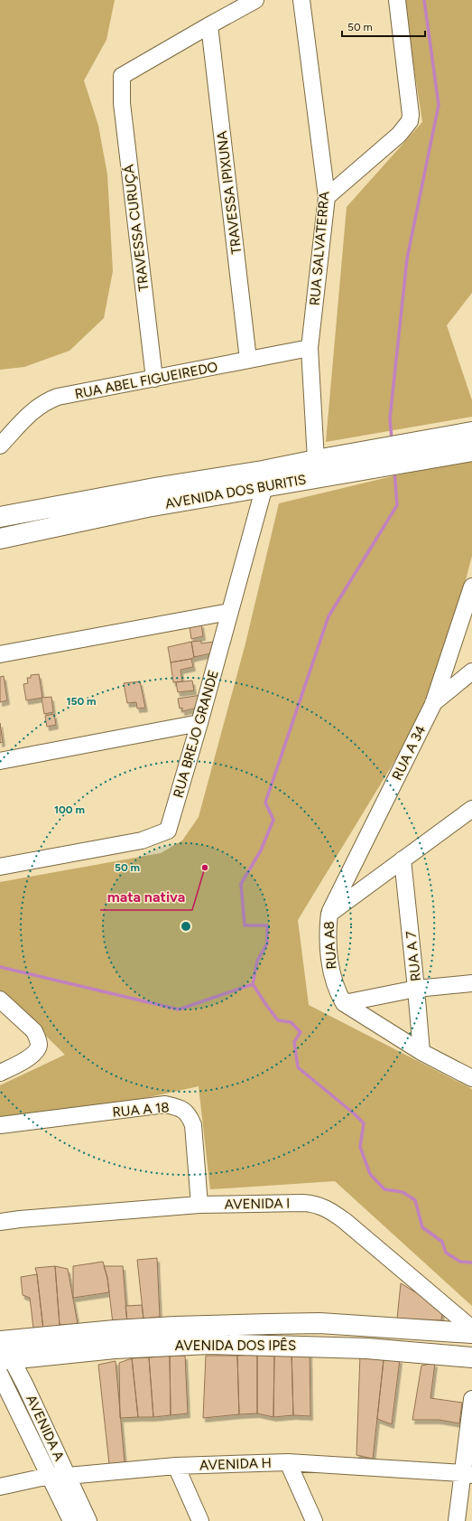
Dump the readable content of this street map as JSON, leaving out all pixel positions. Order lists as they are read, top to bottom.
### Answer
{
  "streets": {
    "main road": ["AVENIDA DOS BURITIS", "AVENIDA DOS IPÊS"],
    "street": [
      "TRAVESSA IPIXUNA",
      "TRAVESSA CURUÇÁ",
      "RUA SALVATERRA",
      "RUA ABEL FIGUEIREDO",
      "RUA BREJO GRANDE",
      "RUA A 34",
      "RUA A8",
      "RUA A 7",
      "RUA A 18",
      "AVENIDA I",
      "AVENIDA A",
      "AVENIDA H"
    ]
  },
  "crossings": [
    ["TRAVESSA IPIXUNA", "TRAVESSA CURUÇÁ"],
    ["TRAVESSA IPIXUNA", "RUA ABEL FIGUEIREDO"],
    ["TRAVESSA CURUÇÁ", "RUA ABEL FIGUEIREDO"],
    ["RUA SALVATERRA", "RUA ABEL FIGUEIREDO"],
    ["RUA SALVATERRA", "AVENIDA DOS BURITIS"],
    ["AVENIDA DOS BURITIS", "RUA BREJO GRANDE"],
    ["RUA A 34", "RUA A8"],
    ["RUA A8", "RUA A 7"],
    ["RUA A 18", "AVENIDA I"],
    ["AVENIDA DOS IPÊS", "AVENIDA A"],
    ["AVENIDA A", "AVENIDA H"]
  ],
  "places": ["mata nativa"],
  "scale_bar": "50 m",
  "rings": ["150 m", "100 m", "50 m"]
}
